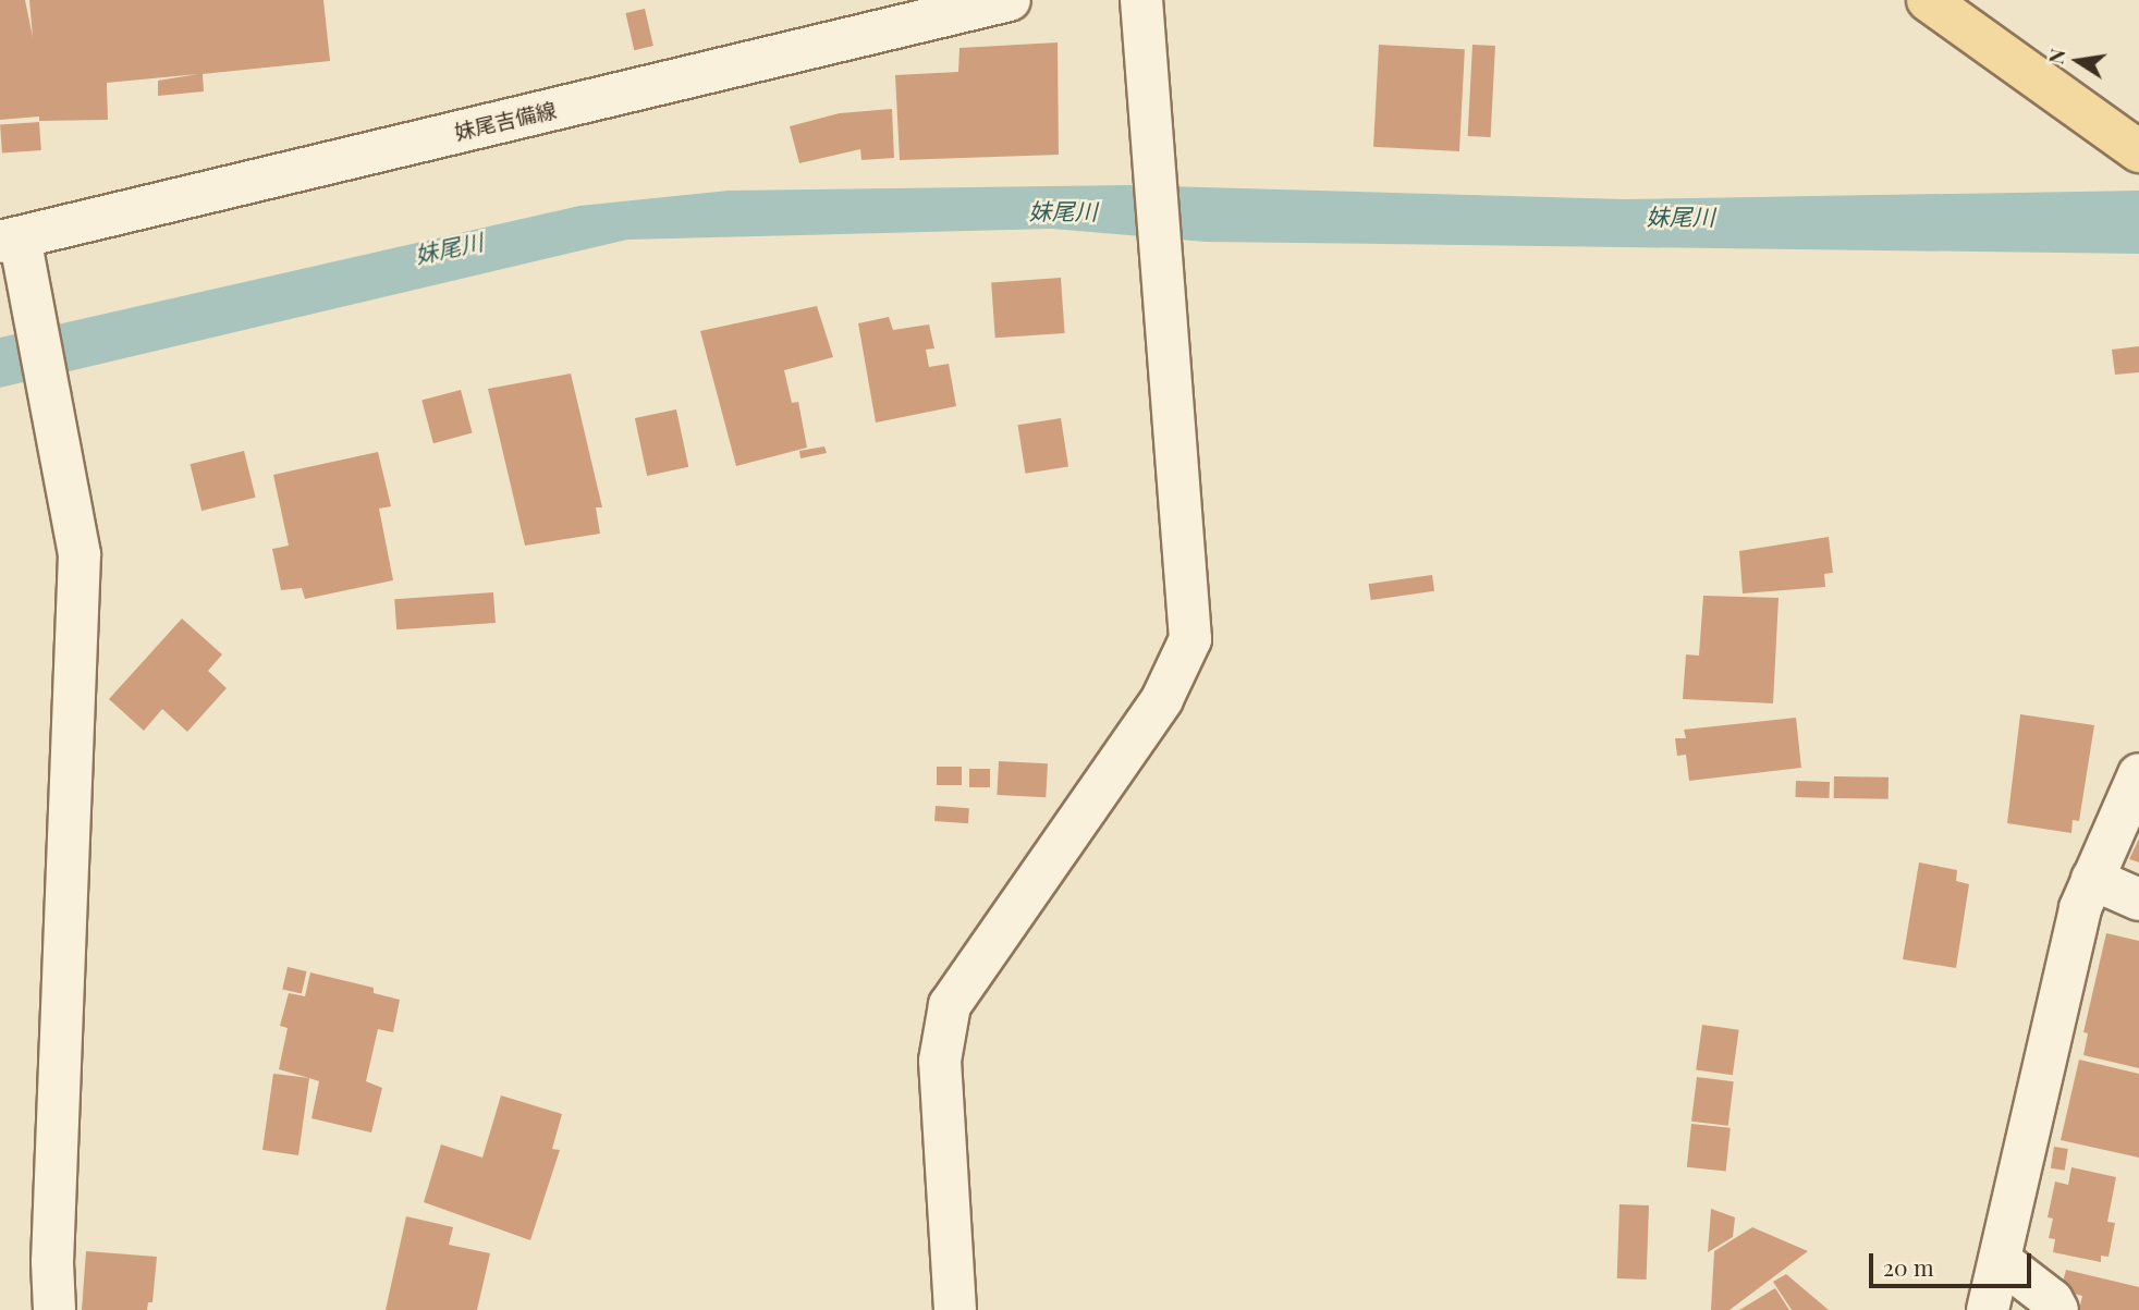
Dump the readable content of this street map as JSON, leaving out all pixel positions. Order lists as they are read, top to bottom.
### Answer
{
  "streets": {
    "street": ["妹尾吉備線"]
  },
  "water": ["妹尾川"],
  "scale_bar": "20 m",
  "north": "left"
}
